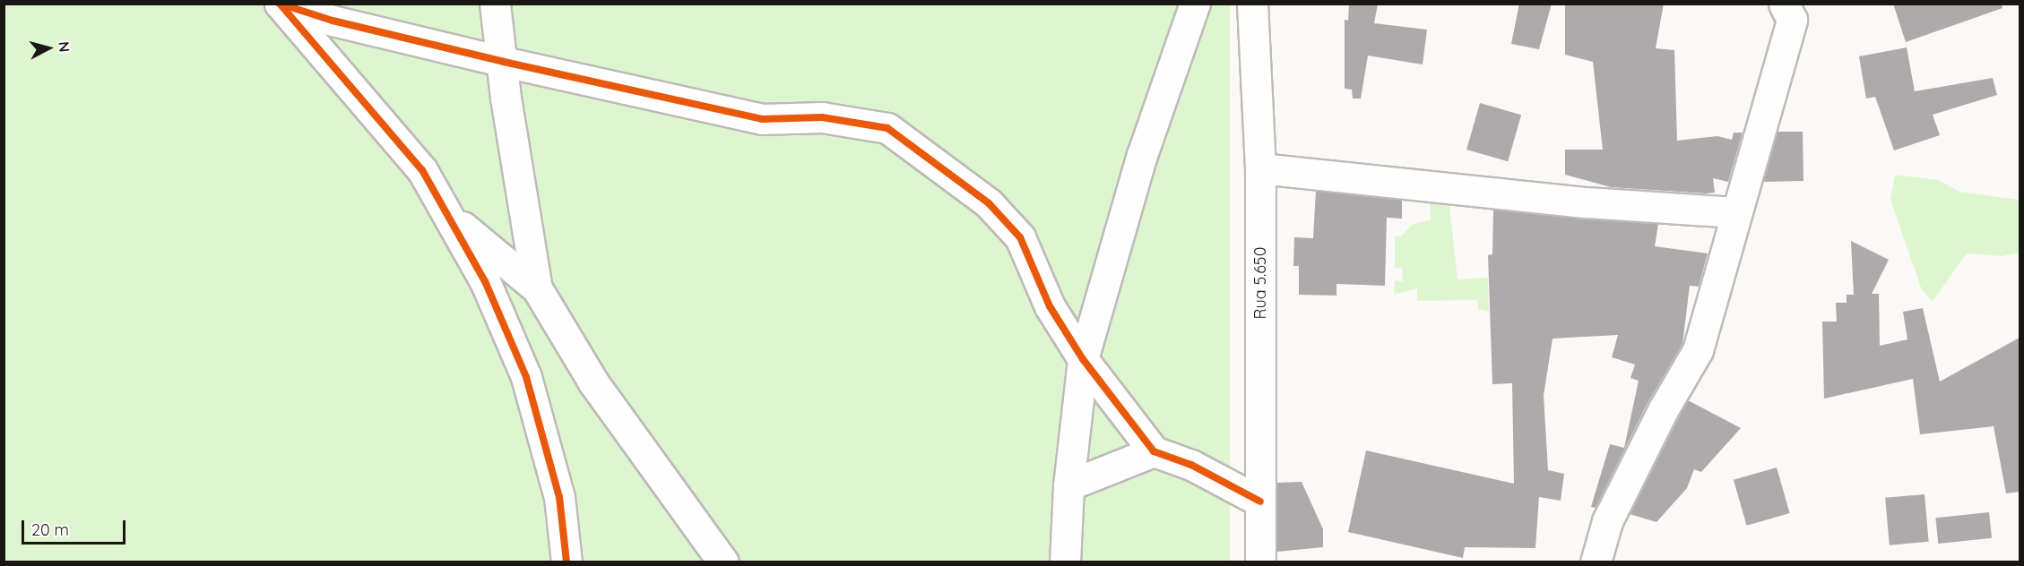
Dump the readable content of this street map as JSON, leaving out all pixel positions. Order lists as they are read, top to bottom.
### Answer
{
  "streets": {
    "street": ["Rua 5.650"]
  },
  "scale_bar": "20 m",
  "north": "right"
}
